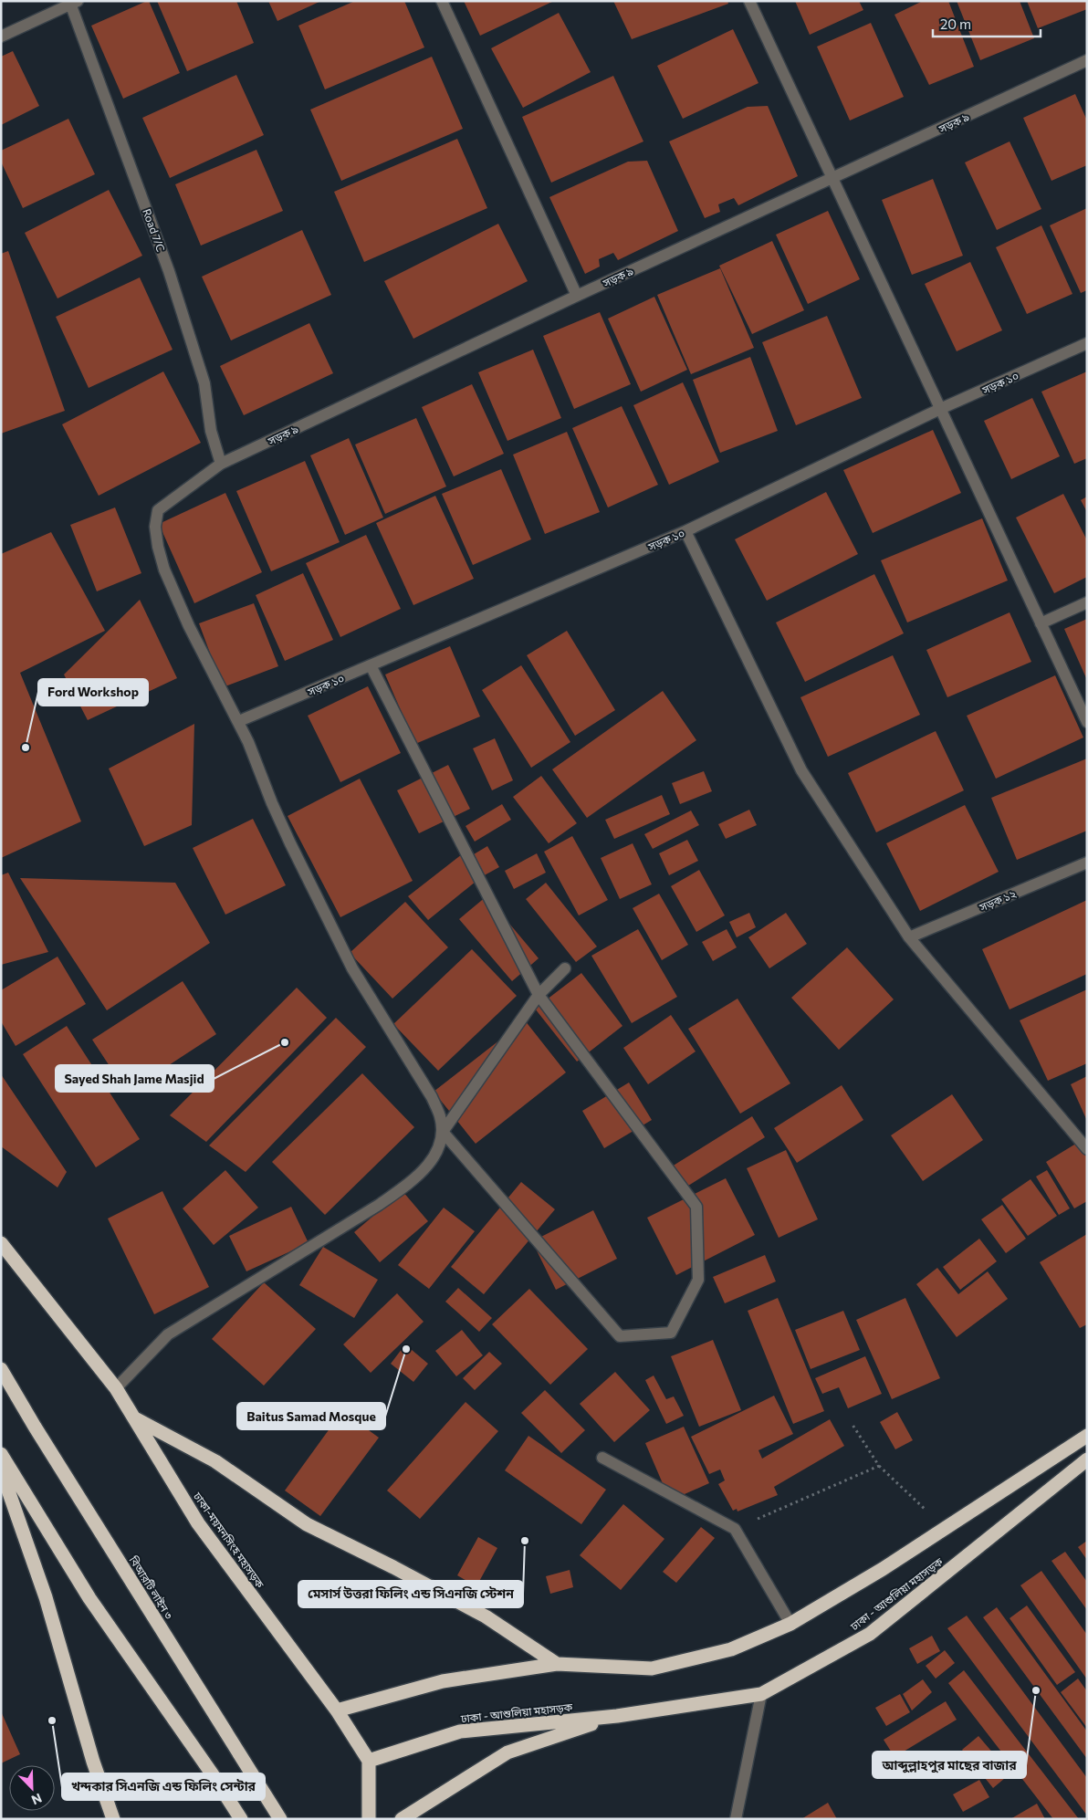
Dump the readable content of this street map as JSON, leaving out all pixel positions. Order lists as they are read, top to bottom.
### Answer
{
  "streets": {
    "highway": ["ঢাকা-ময়মনসিংহ মহাসড়ক", "বিআরটি লাইন ৩", "ঢাকা - আশুলিয়া মহাসড়ক"],
    "street": [
      "সড়ক ৯",
      "Road 7/C",
      "সড়ক ১০",
      "সড়ক ১২"
    ]
  },
  "crossings": [
    ["সড়ক ৯", "Road 7/C"],
    ["সড়ক ৯", "সড়ক ১০"],
    ["ঢাকা-ময়মনসিংহ মহাসড়ক", "ঢাকা - আশুলিয়া মহাসড়ক"]
  ],
  "places": [
    "Ford Workshop",
    "Sayed Shah Jame Masjid",
    "Baitus Samad Mosque",
    "মেসার্স উত্তরা ফিলিং এন্ড সিএনজি স্টেশন",
    "আব্দুল্লাহপুর মাছের বাজার",
    "খন্দকার সিএনজি এন্ড ফিলিং সেন্টার"
  ],
  "scale_bar": "20 m",
  "north": "bottom right"
}
